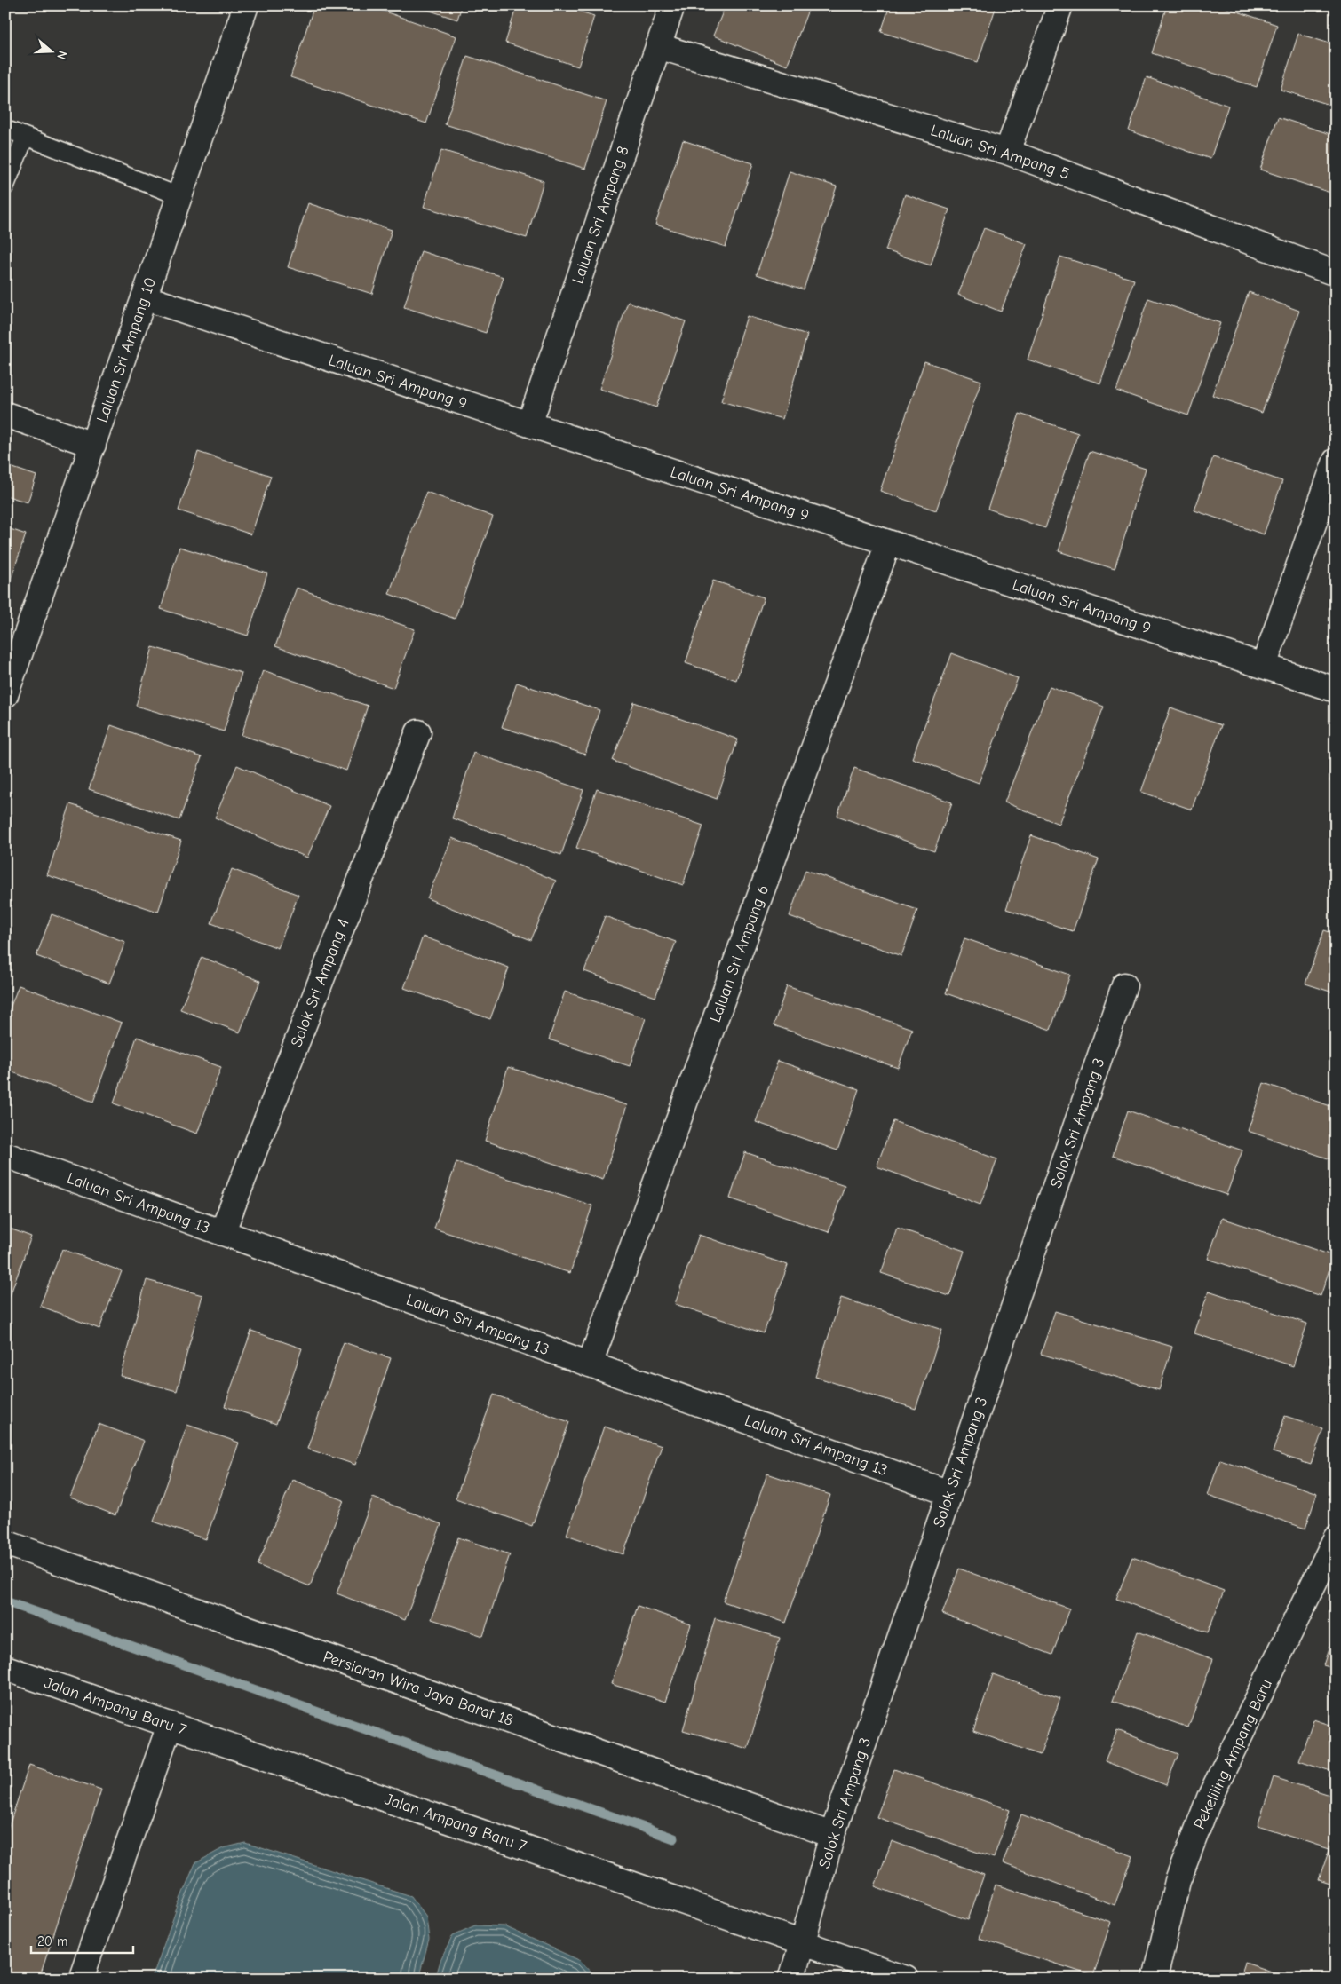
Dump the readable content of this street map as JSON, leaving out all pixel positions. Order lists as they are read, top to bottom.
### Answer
{
  "streets": {
    "street": [
      "Laluan Sri Ampang 5",
      "Laluan Sri Ampang 8",
      "Laluan Sri Ampang 10",
      "Laluan Sri Ampang 9",
      "Laluan Sri Ampang 6",
      "Solok Sri Ampang 4",
      "Solok Sri Ampang 3",
      "Laluan Sri Ampang 13",
      "Persiaran Wira Jaya Barat 18",
      "Jalan Ampang Baru 7",
      "Pekeliling Ampang Baru"
    ]
  },
  "crossings": [
    ["Laluan Sri Ampang 5", "Laluan Sri Ampang 8"],
    ["Laluan Sri Ampang 8", "Laluan Sri Ampang 9"],
    ["Laluan Sri Ampang 10", "Laluan Sri Ampang 9"],
    ["Laluan Sri Ampang 9", "Laluan Sri Ampang 6"],
    ["Laluan Sri Ampang 6", "Laluan Sri Ampang 13"],
    ["Solok Sri Ampang 4", "Laluan Sri Ampang 13"],
    ["Solok Sri Ampang 3", "Laluan Sri Ampang 13"],
    ["Solok Sri Ampang 3", "Persiaran Wira Jaya Barat 18"],
    ["Solok Sri Ampang 3", "Jalan Ampang Baru 7"]
  ],
  "scale_bar": "20 m",
  "north": "right"
}
